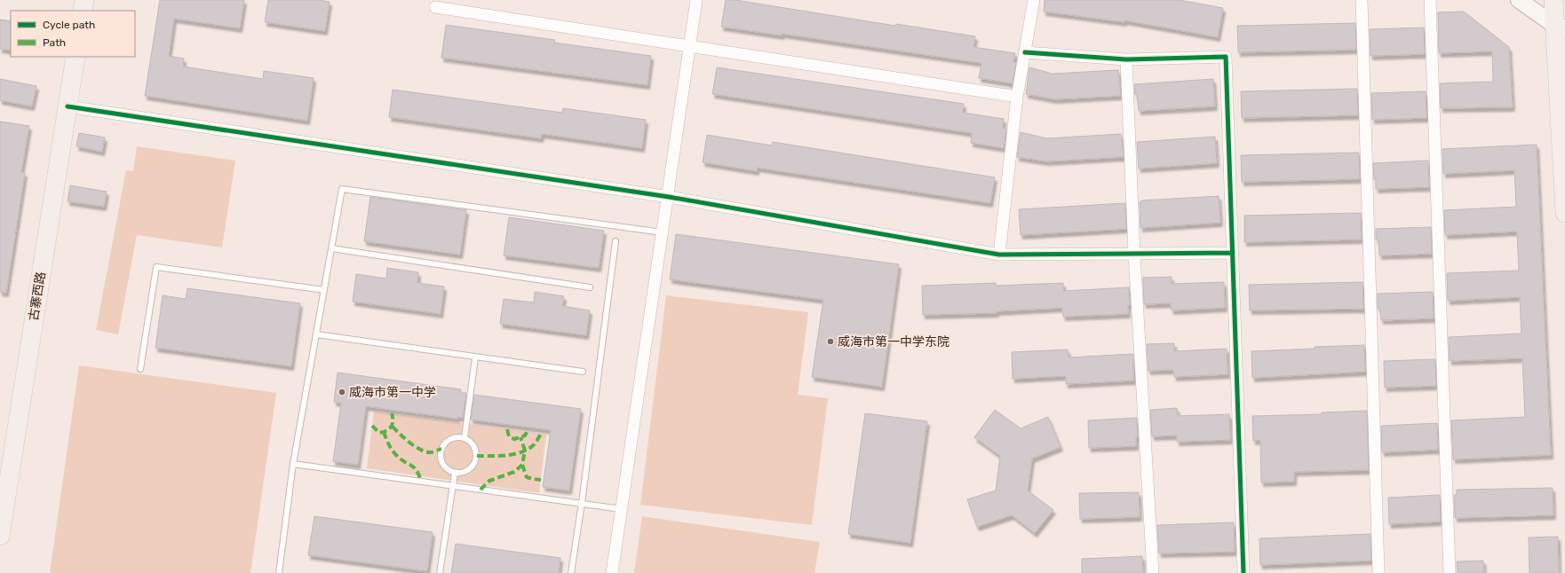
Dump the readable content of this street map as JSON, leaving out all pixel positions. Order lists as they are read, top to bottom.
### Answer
{
  "streets": {
    "main road": ["古寨西路"]
  },
  "places": ["威海市第一中学东院", "威海市第一中学"],
  "legend": ["Cycle path", "Path"]
}
